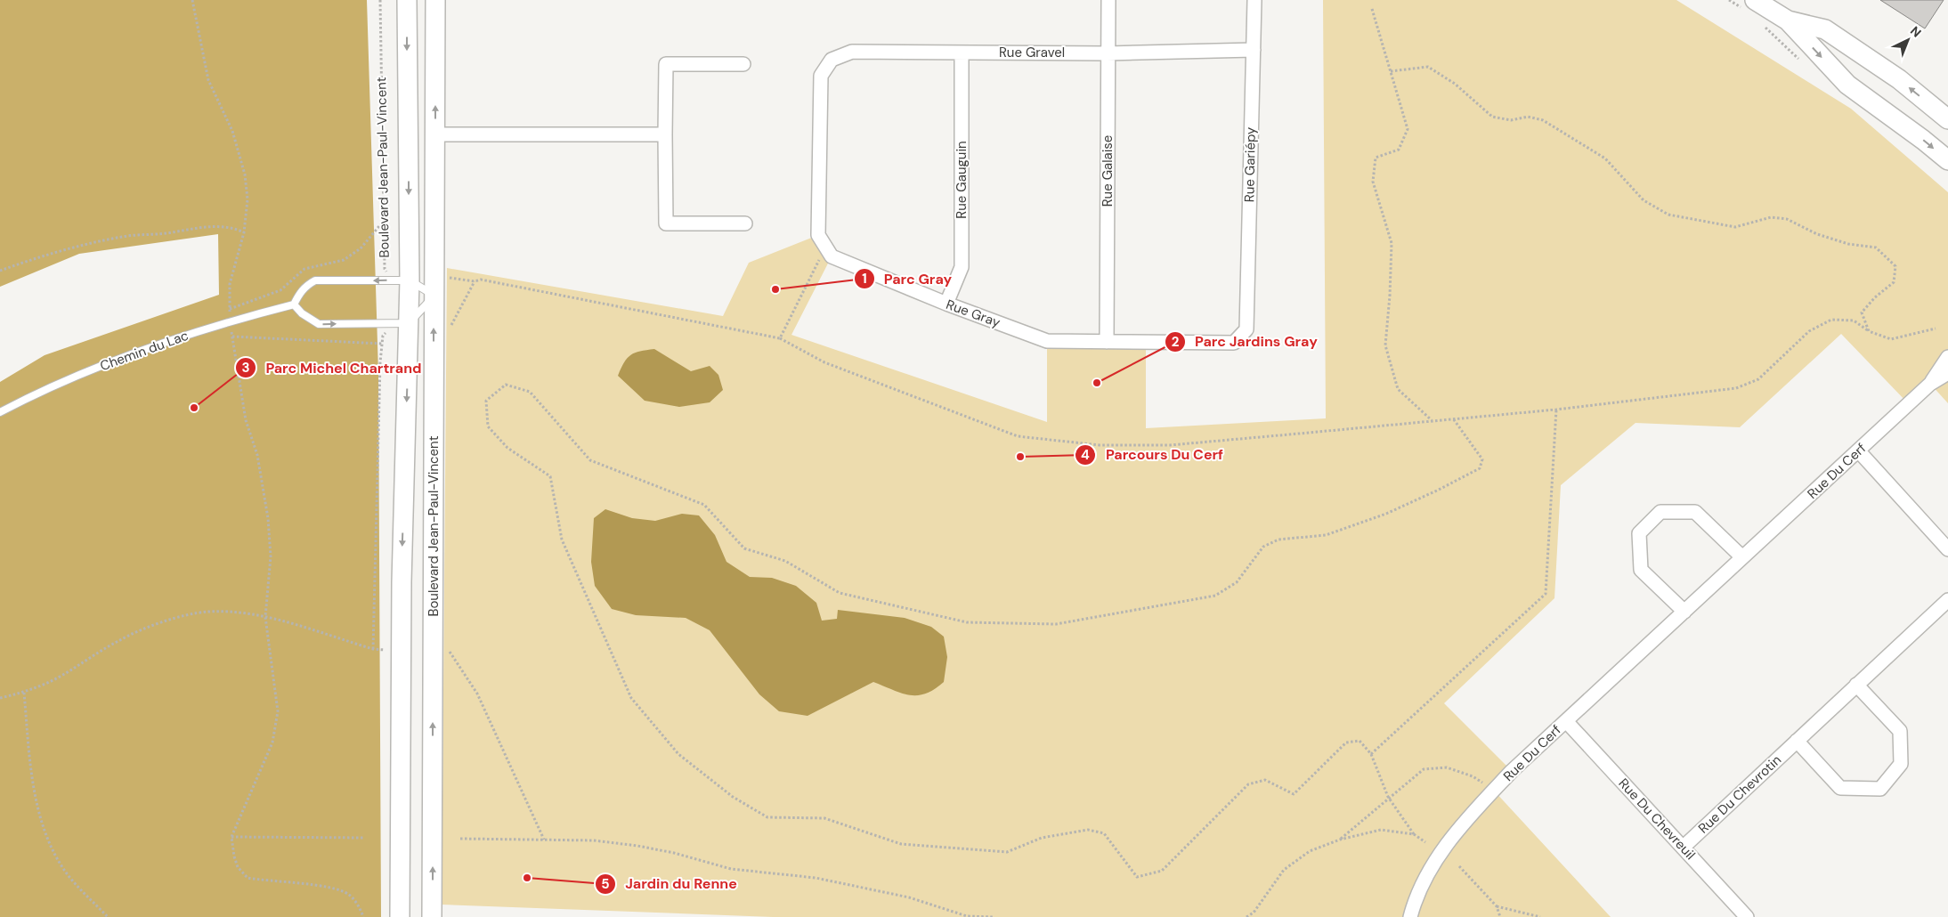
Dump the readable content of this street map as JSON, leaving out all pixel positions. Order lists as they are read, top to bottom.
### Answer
{
  "streets": {
    "street": [
      "Rue Gravel",
      "Rue Gariépy",
      "Boulevard Jean-Paul-Vincent",
      "Rue Galaise",
      "Rue Gauguin",
      "Rue Gray",
      "Rue Du Cerf",
      "Rue Du Chevrotin",
      "Rue Du Chevreuil"
    ],
    "lane": ["Chemin du Lac"]
  },
  "crossings": [
    ["Rue Gravel", "Rue Gariépy"],
    ["Rue Gravel", "Rue Galaise"],
    ["Rue Gravel", "Rue Gauguin"],
    ["Rue Gravel", "Rue Gray"],
    ["Rue Gariépy", "Rue Gray"],
    ["Rue Galaise", "Rue Gray"],
    ["Rue Gauguin", "Rue Gray"],
    ["Rue Du Cerf", "Rue Du Chevreuil"],
    ["Rue Du Chevrotin", "Rue Du Chevreuil"]
  ],
  "places": [
    "Parc Gray",
    "Parc Jardins Gray",
    "Parc Michel Chartrand",
    "Parcours Du Cerf",
    "Jardin du Renne"
  ],
  "north": "top right"
}
